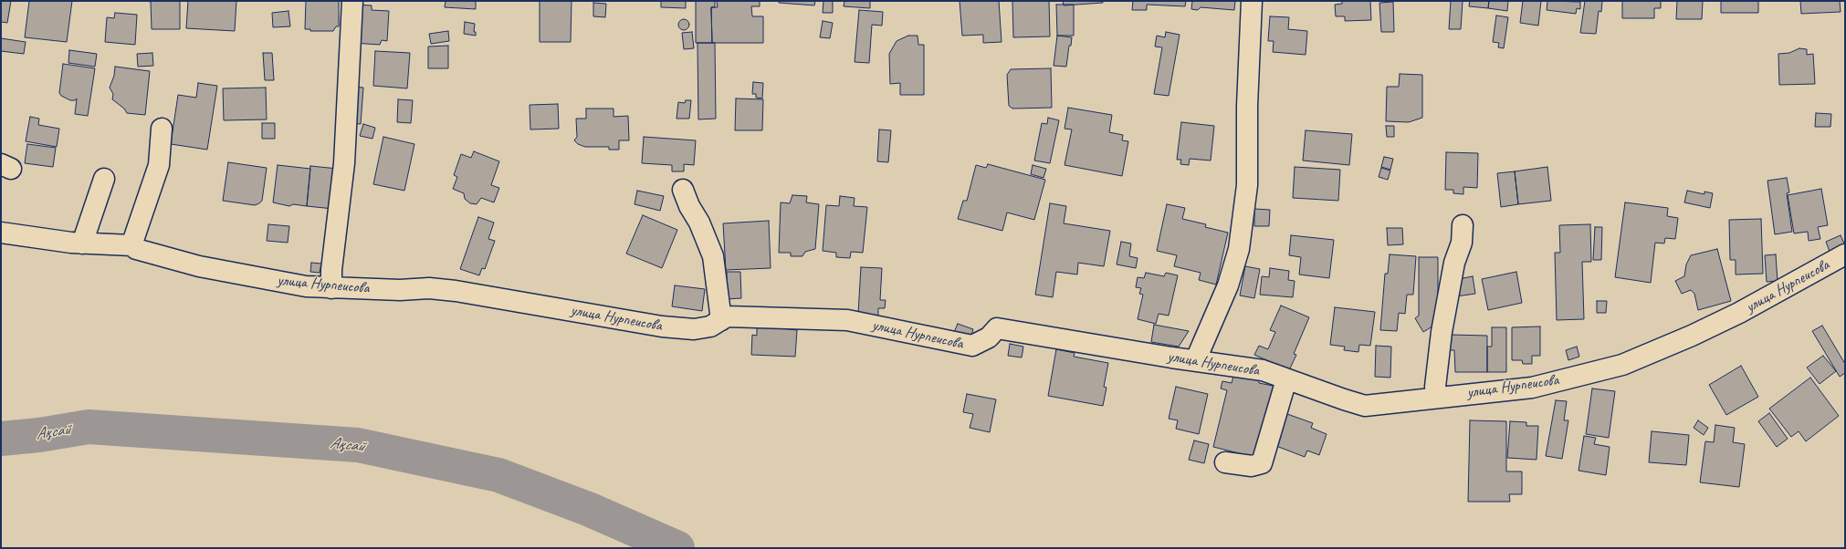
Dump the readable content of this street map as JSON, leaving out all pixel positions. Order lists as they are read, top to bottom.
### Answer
{
  "streets": {
    "street": ["улица Нурпеисова"]
  },
  "water": ["Ақсай"]
}
